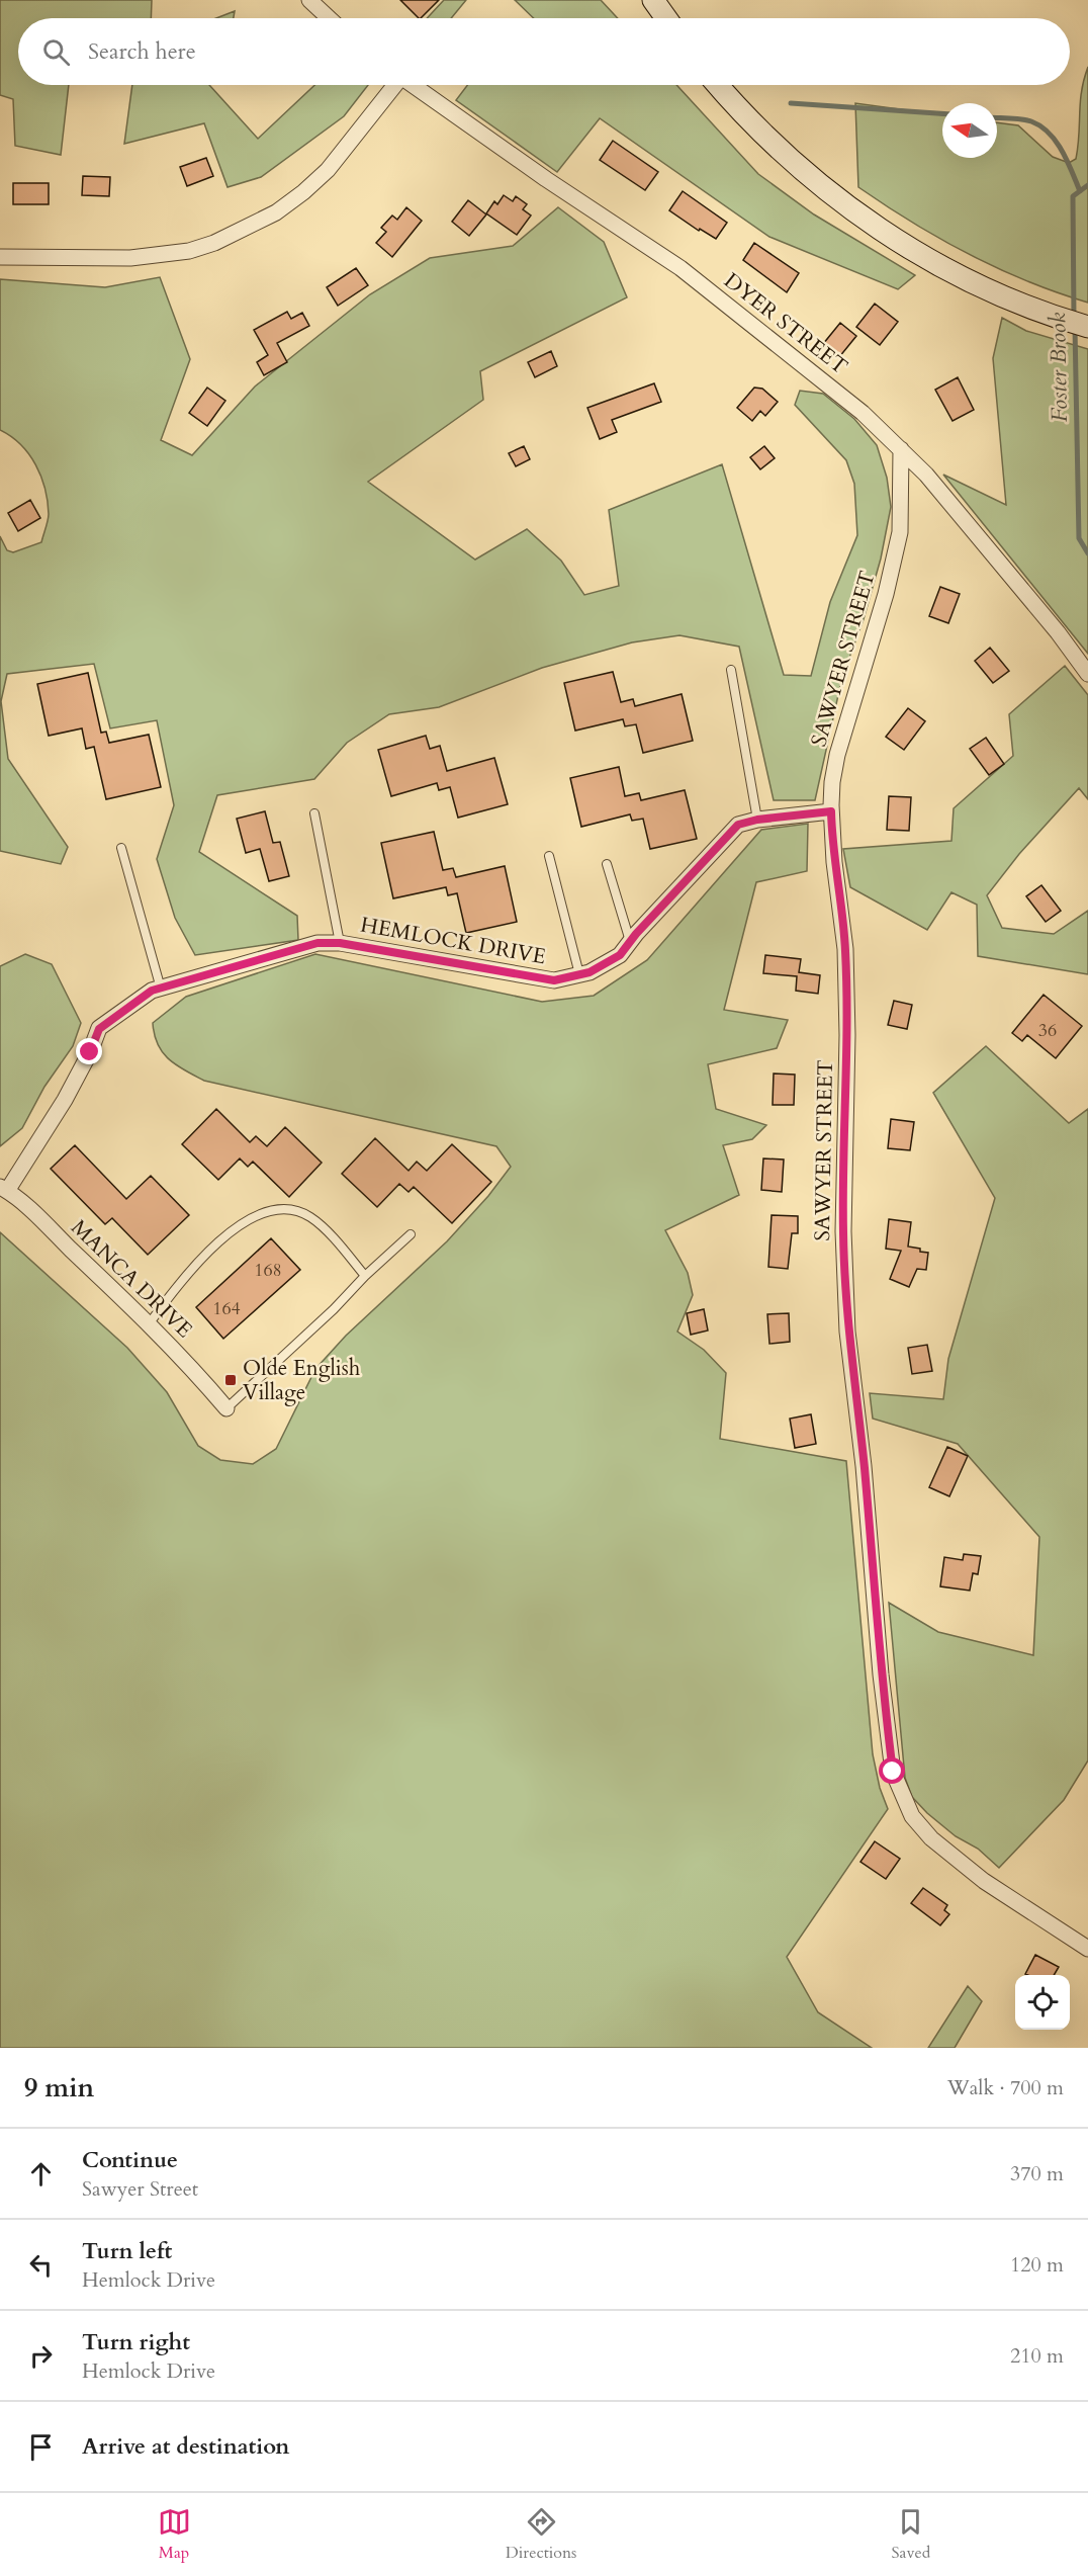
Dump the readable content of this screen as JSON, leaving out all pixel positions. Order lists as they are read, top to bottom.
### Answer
{
  "streets": {
    "street": [
      "DYER STREET",
      "SAWYER STREET",
      "HEMLOCK DRIVE",
      "MANCA DRIVE"
    ]
  },
  "crossings": [
    ["DYER STREET", "SAWYER STREET"],
    ["SAWYER STREET", "HEMLOCK DRIVE"],
    ["HEMLOCK DRIVE", "MANCA DRIVE"]
  ],
  "water": ["Foster Brook"],
  "places": {
    "transit": ["Olde English Village"]
  },
  "house_numbers": ["36", "168", "164"],
  "north": "left",
  "page": {
    "search": "Search here",
    "heading": ["9 min", "Walk · 700 m"],
    "list": [
      ["Continue", "Sawyer Street", "370 m"],
      ["Turn left", "Hemlock Drive", "120 m"],
      ["Turn right", "Hemlock Drive", "210 m"],
      "Arrive at destination"
    ],
    "nav": ["Map", "Directions", "Saved"]
  }
}
